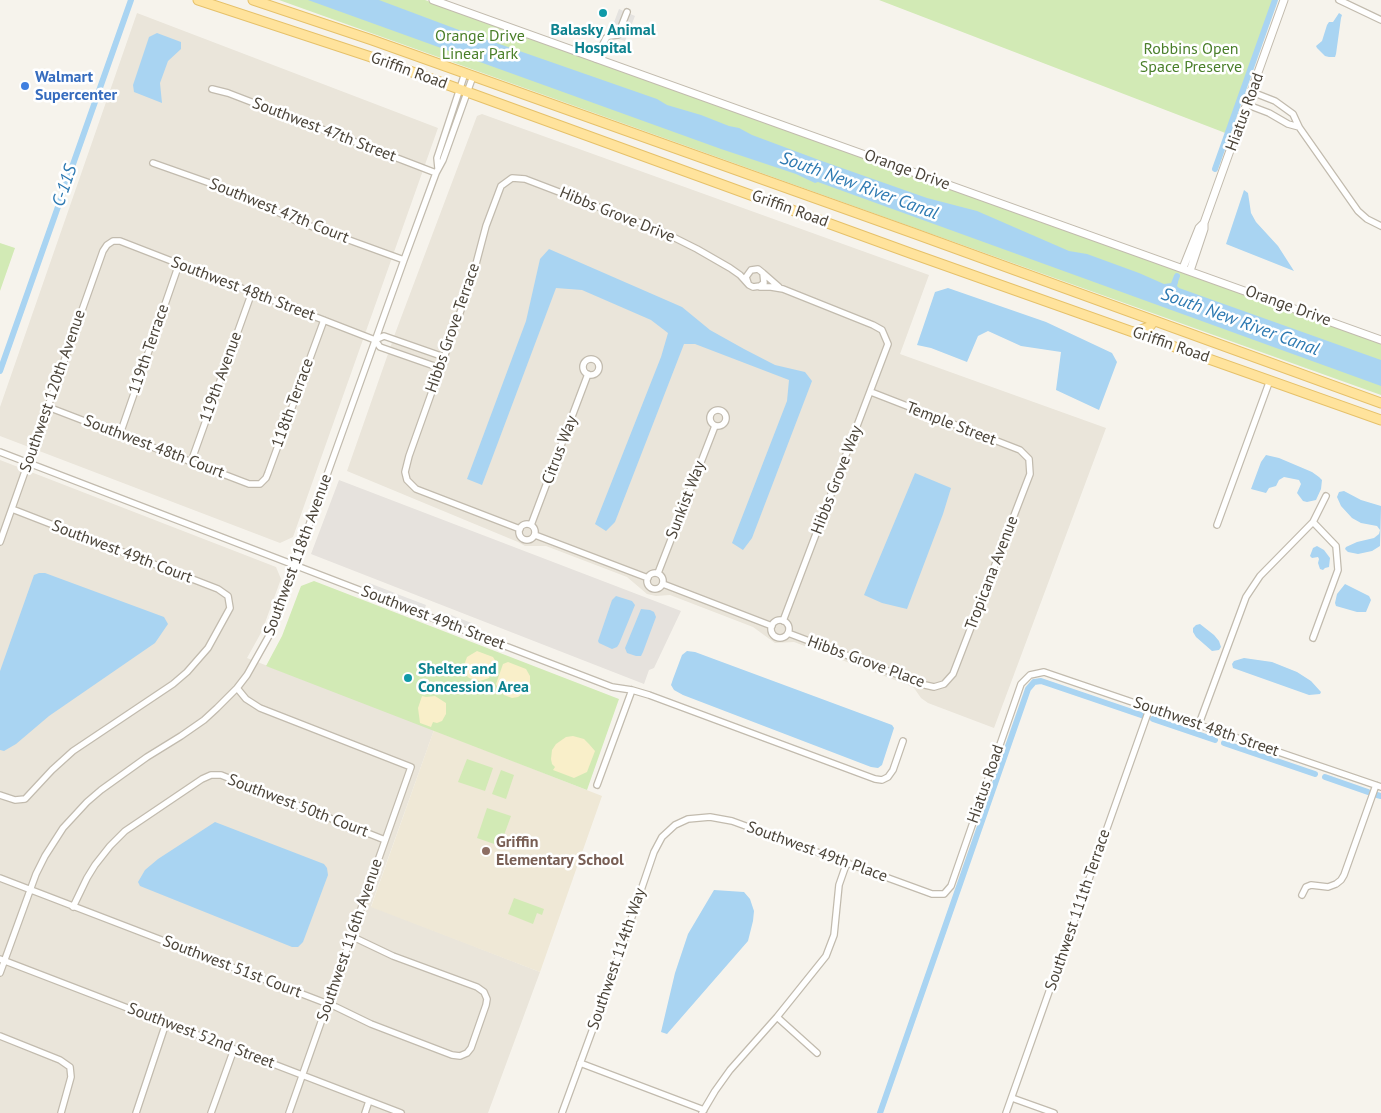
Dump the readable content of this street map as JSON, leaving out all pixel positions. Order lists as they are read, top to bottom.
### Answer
{
  "streets": {
    "main road": ["Griffin Road"],
    "street": [
      "Hiatus Road",
      "Southwest 47th Street",
      "Orange Drive",
      "Southwest 47th Court",
      "Hibbs Grove Drive",
      "Southwest 48th Street",
      "Hibbs Grove Terrace",
      "119th Terrace",
      "119th Avenue",
      "Southwest 120th Avenue",
      "118th Terrace",
      "Temple Street",
      "Southwest 48th Court",
      "Citrus Way",
      "Hibbs Grove Way",
      "Sunkist Way",
      "Southwest 49th Court",
      "Southwest 118th Avenue",
      "Tropicana Avenue",
      "Southwest 49th Street",
      "Hibbs Grove Place",
      "Southwest 50th Court",
      "Southwest 49th Place",
      "Southwest 111th Terrace",
      "Southwest 116th Avenue",
      "Southwest 114th Way",
      "Southwest 51st Court",
      "Southwest 52nd Street"
    ]
  },
  "crossings": [
    ["Griffin Road", "Southwest 118th Avenue"],
    ["Hiatus Road", "Orange Drive"],
    ["Hiatus Road", "Southwest 48th Street"],
    ["Hiatus Road", "Southwest 49th Place"],
    ["Southwest 47th Street", "Southwest 118th Avenue"],
    ["Southwest 47th Court", "Southwest 118th Avenue"],
    ["Hibbs Grove Drive", "Hibbs Grove Terrace"],
    ["Southwest 48th Street", "Hibbs Grove Terrace"],
    ["Southwest 48th Street", "119th Terrace"],
    ["Southwest 48th Street", "119th Avenue"],
    ["Southwest 48th Street", "Southwest 120th Avenue"],
    ["Southwest 48th Street", "118th Terrace"],
    ["Southwest 48th Street", "Southwest 118th Avenue"],
    ["Southwest 48th Street", "Southwest 111th Terrace"],
    ["Hibbs Grove Terrace", "Citrus Way"],
    ["119th Terrace", "Southwest 48th Court"],
    ["119th Avenue", "Southwest 48th Court"],
    ["Southwest 120th Avenue", "Southwest 48th Court"],
    ["Southwest 120th Avenue", "Southwest 49th Court"],
    ["Southwest 120th Avenue", "Southwest 49th Street"],
    ["118th Terrace", "Southwest 48th Court"],
    ["Temple Street", "Hibbs Grove Way"],
    ["Temple Street", "Tropicana Avenue"],
    ["Hibbs Grove Way", "Hibbs Grove Place"],
    ["Southwest 118th Avenue", "Southwest 49th Street"],
    ["Southwest 118th Avenue", "Southwest 116th Avenue"],
    ["Southwest 118th Avenue", "Southwest 51st Court"],
    ["Southwest 118th Avenue", "Southwest 52nd Street"],
    ["Tropicana Avenue", "Hibbs Grove Place"],
    ["Southwest 50th Court", "Southwest 116th Avenue"],
    ["Southwest 50th Court", "Southwest 51st Court"],
    ["Southwest 49th Place", "Southwest 114th Way"],
    ["Southwest 116th Avenue", "Southwest 51st Court"],
    ["Southwest 116th Avenue", "Southwest 52nd Street"]
  ],
  "water": ["C-11S", "South New River Canal"],
  "parks": ["Orange Drive Linear Park", "Robbins Open Space Preserve"],
  "places": [
    "Balasky Animal Hospital",
    "Walmart Supercenter",
    "Shelter and Concession Area",
    "Griffin Elementary School"
  ]
}
